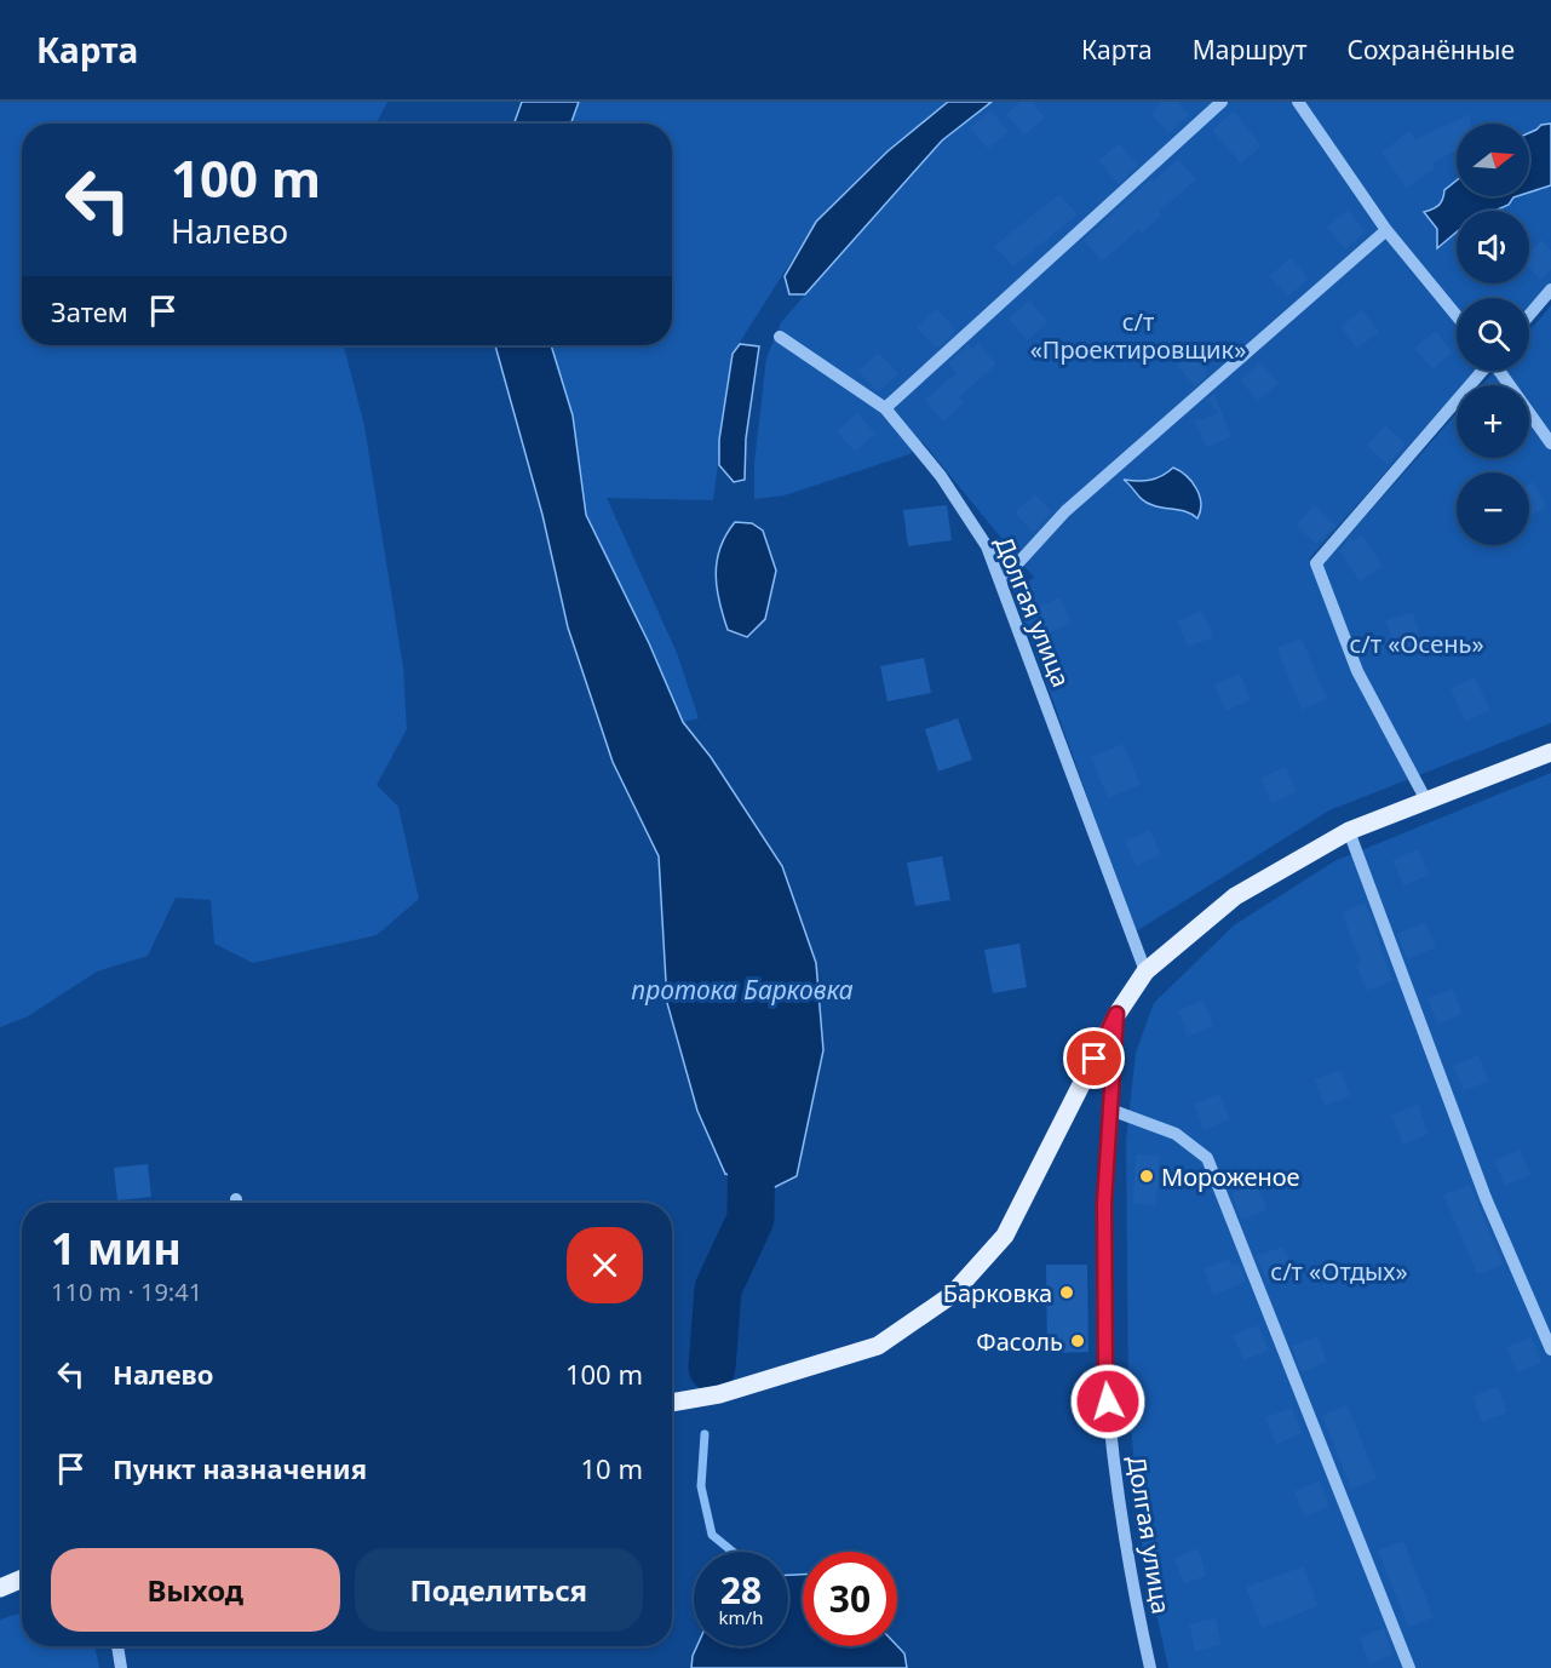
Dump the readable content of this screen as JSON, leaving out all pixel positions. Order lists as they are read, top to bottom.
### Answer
{
  "streets": {
    "street": ["Долгая улица"]
  },
  "water": ["протока Барковка"],
  "parks": ["с/т «Проектировщик»", "с/т «Осень»", "с/т «Отдых»"],
  "places": ["Мороженое", "Барковка", "Фасоль"],
  "north": "right",
  "page": {
    "header": "Карта",
    "nav": ["Карта", "Маршрут", "Сохранённые"],
    "map_buttons": ["+", "−"],
    "turn": ["100 m", "Налево"],
    "then": "Затем",
    "heading": ["1 мин", "110 m · 19:41"],
    "list": [
      {
        "name": "Налево",
        "value": "100 m"
      },
      {
        "name": "Пункт назначения",
        "value": "10 m"
      }
    ],
    "buttons": ["Выход", "Поделиться"],
    "speed": "28 km/h",
    "limit": "30"
  }
}
